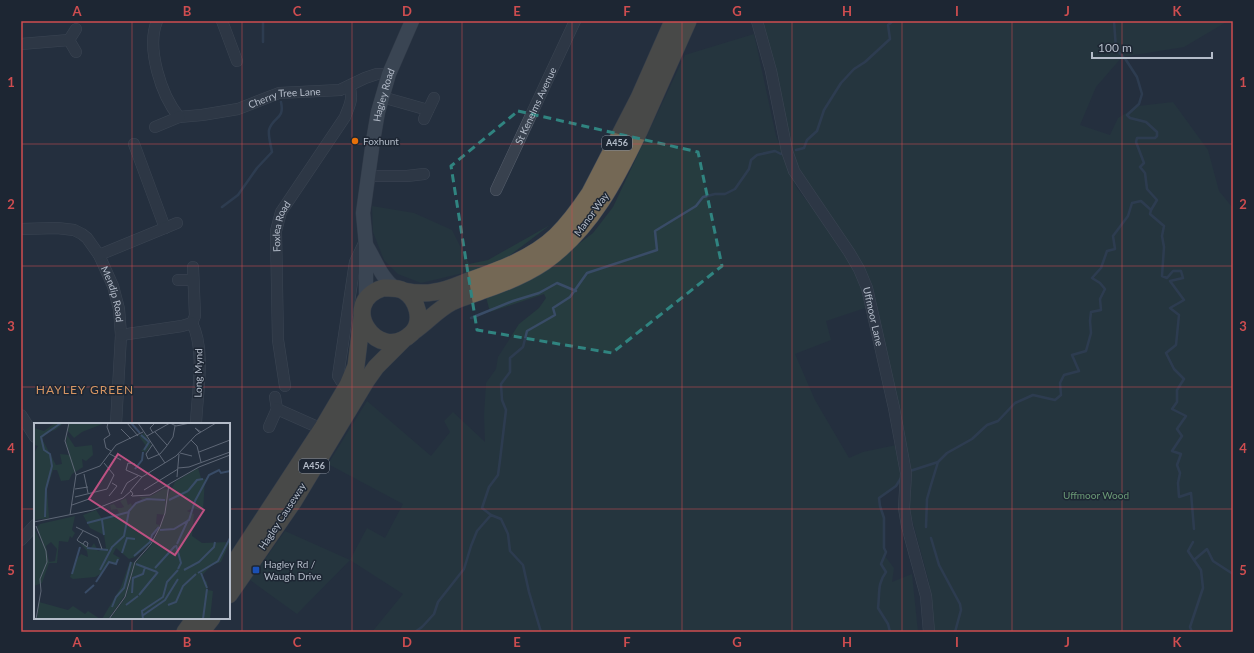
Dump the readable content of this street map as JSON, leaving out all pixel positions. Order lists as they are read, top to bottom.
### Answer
{
  "streets": {
    "highway": ["A456", "Manor Way", "Hagley Causeway"],
    "main road": ["Hagley Road"],
    "street": [
      "Cherry Tree Lane",
      "St Kenelms Avenue",
      "Foxlea Road",
      "Mendip Road",
      "Uffmoor Lane",
      "Long Mynd"
    ]
  },
  "crossings": [
    ["Hagley Road", "Cherry Tree Lane"],
    ["Hagley Road", "A456"],
    ["Hagley Road", "Manor Way"],
    ["Hagley Road", "Hagley Causeway"],
    ["Cherry Tree Lane", "Foxlea Road"],
    ["A456", "Manor Way"],
    ["A456", "Hagley Causeway"],
    ["Manor Way", "Hagley Causeway"]
  ],
  "districts": ["HAYLEY GREEN"],
  "parks": ["Uffmoor Wood"],
  "places": {
    "other": ["Foxhunt"],
    "transit": ["Hagley Rd / Waugh Drive"]
  },
  "scale_bar": "100 m",
  "grid": {
    "columns": [
      "A",
      "B",
      "C",
      "D",
      "E",
      "F",
      "G",
      "H",
      "I",
      "J",
      "K"
    ],
    "rows": [
      "1",
      "2",
      "3",
      "4",
      "5"
    ]
  }
}
